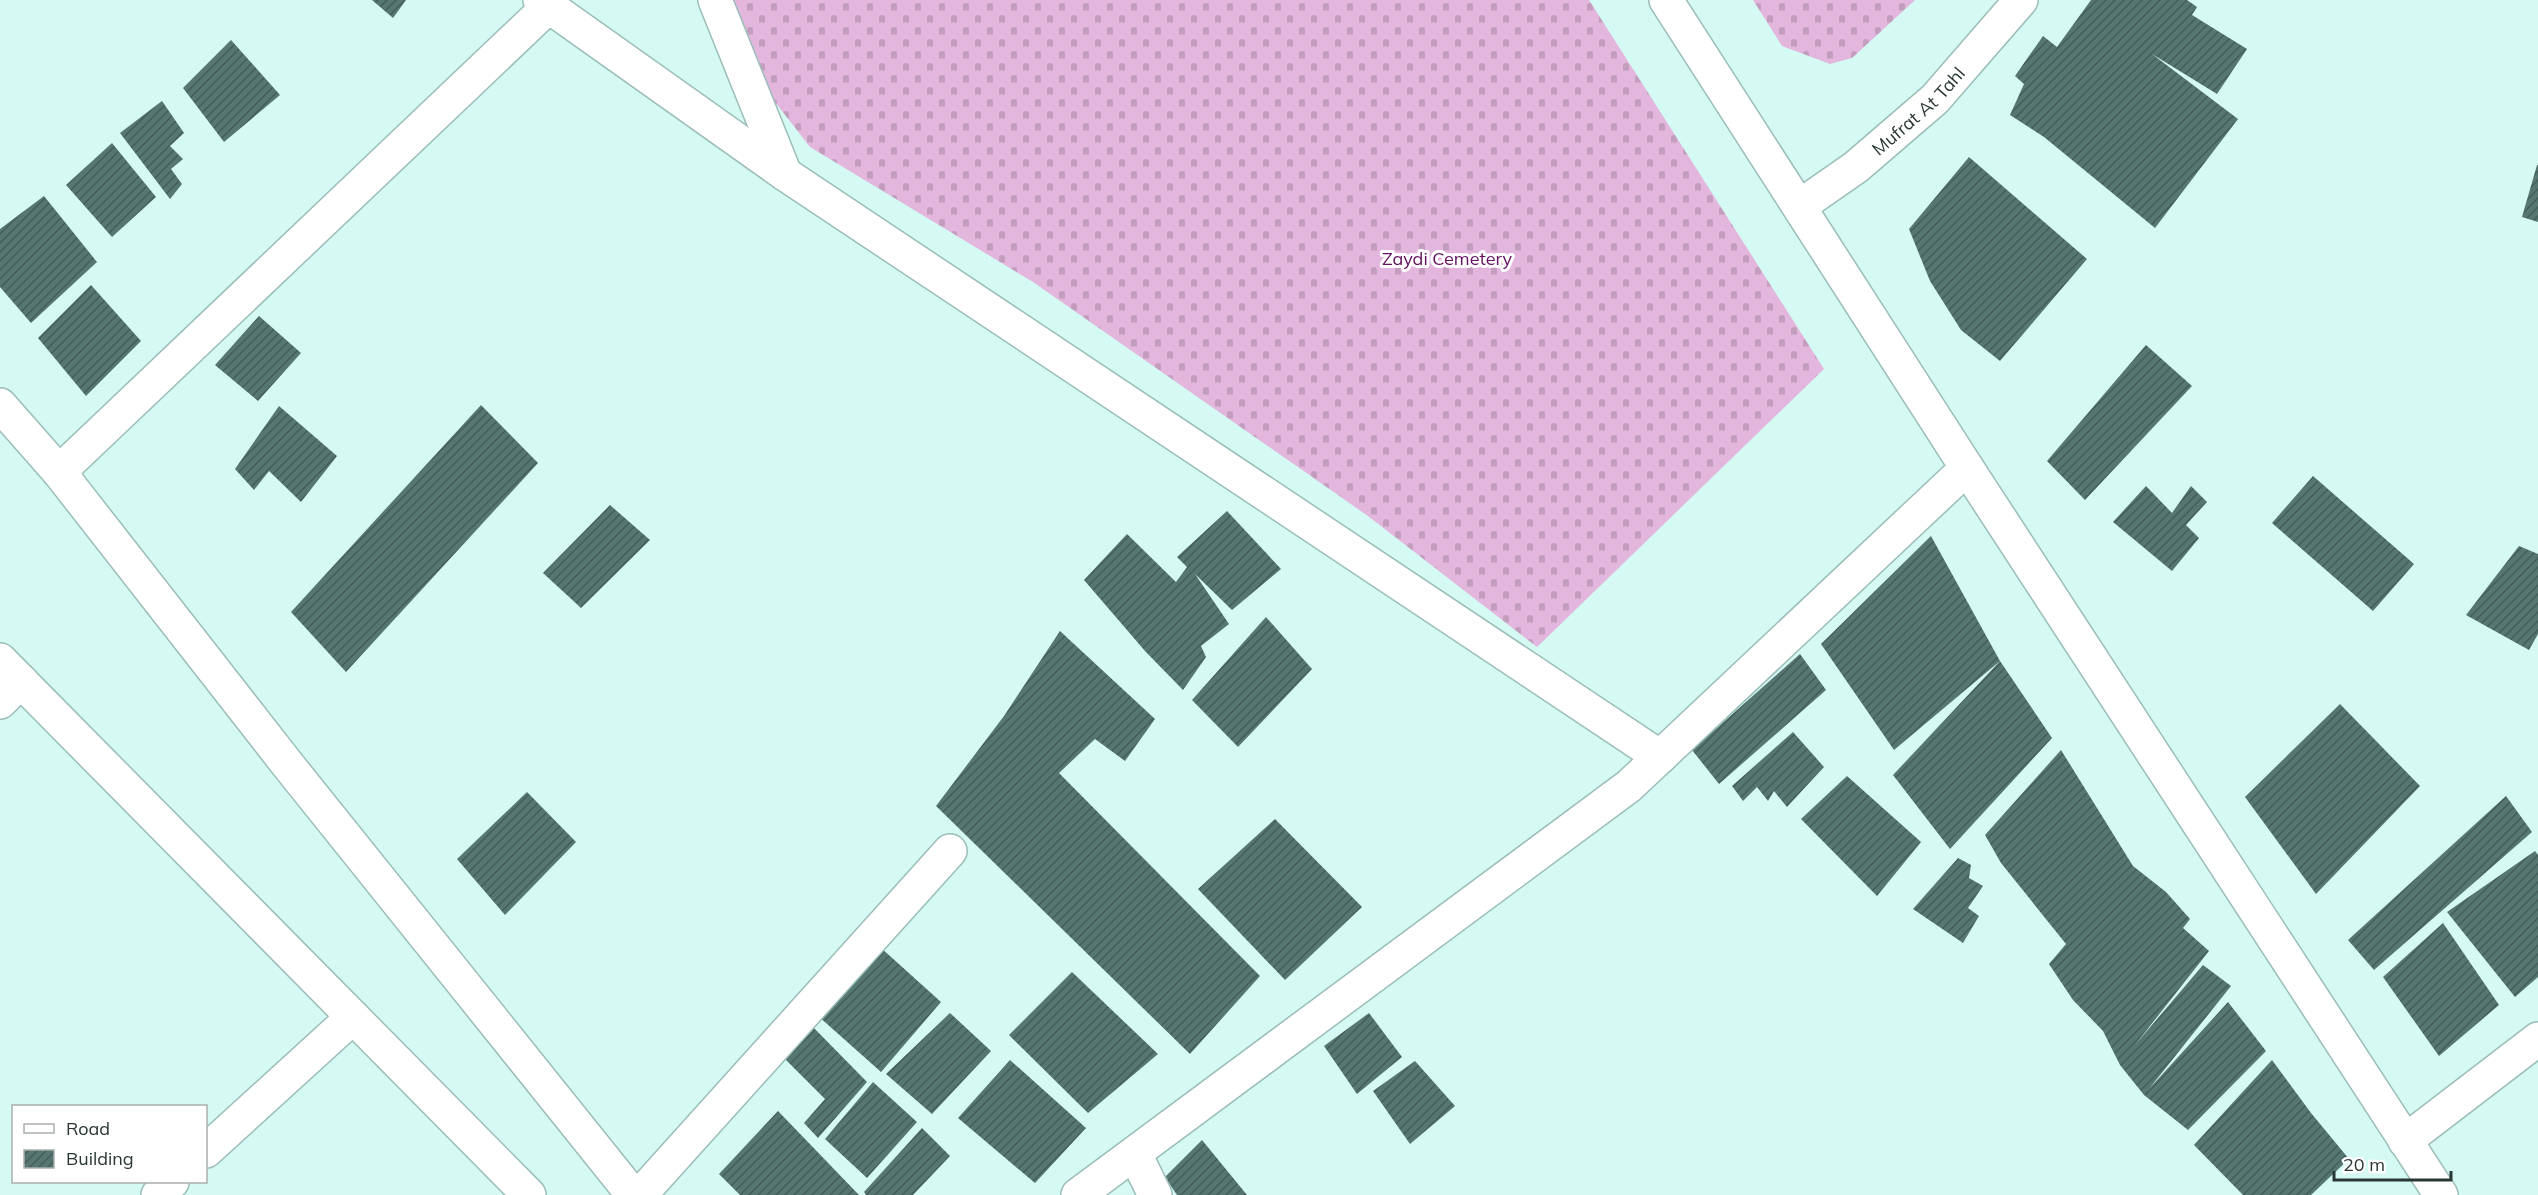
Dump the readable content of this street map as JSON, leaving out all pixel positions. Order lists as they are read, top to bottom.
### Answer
{
  "streets": {
    "street": ["Mufrat At Tahl"]
  },
  "parks": ["Zaydi Cemetery"],
  "legend": ["Road", "Building"],
  "scale_bar": "20 m"
}
